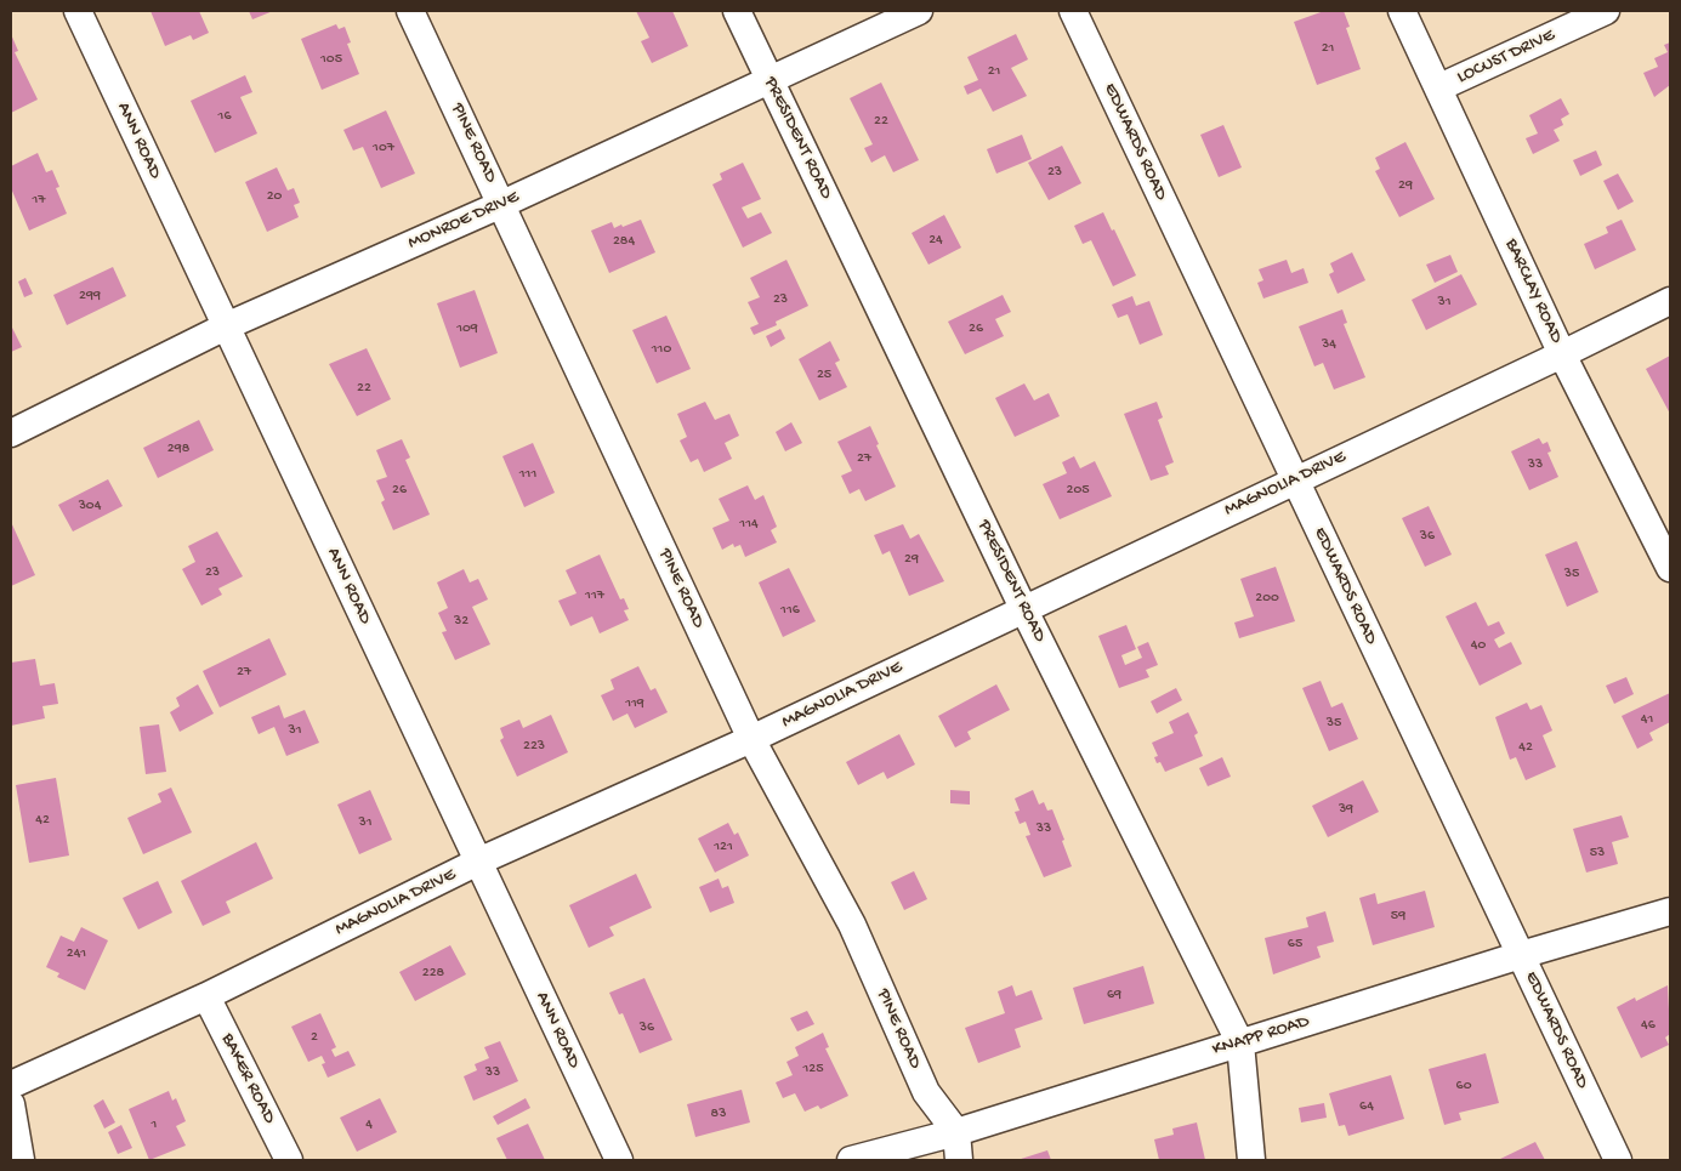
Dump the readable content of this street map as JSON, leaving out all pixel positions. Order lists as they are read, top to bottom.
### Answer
{
  "streets": {
    "street": [
      "LOCUST DRIVE",
      "PRESIDENT ROAD",
      "ANN ROAD",
      "EDWARDS ROAD",
      "PINE ROAD",
      "MONROE DRIVE",
      "BARCLAY ROAD",
      "MAGNOLIA DRIVE",
      "KNAPP ROAD",
      "BAKER ROAD"
    ]
  },
  "crossings": [
    ["LOCUST DRIVE", "BARCLAY ROAD"],
    ["PRESIDENT ROAD", "MONROE DRIVE"],
    ["PRESIDENT ROAD", "MAGNOLIA DRIVE"],
    ["PRESIDENT ROAD", "KNAPP ROAD"],
    ["ANN ROAD", "MONROE DRIVE"],
    ["ANN ROAD", "MAGNOLIA DRIVE"],
    ["EDWARDS ROAD", "MAGNOLIA DRIVE"],
    ["EDWARDS ROAD", "KNAPP ROAD"],
    ["PINE ROAD", "MONROE DRIVE"],
    ["PINE ROAD", "MAGNOLIA DRIVE"],
    ["PINE ROAD", "KNAPP ROAD"],
    ["BARCLAY ROAD", "MAGNOLIA DRIVE"],
    ["MAGNOLIA DRIVE", "BAKER ROAD"]
  ],
  "house_numbers": [
    "21",
    "105",
    "21",
    "16",
    "22",
    "107",
    "23",
    "29",
    "20",
    "17",
    "24",
    "284",
    "299",
    "23",
    "31",
    "109",
    "26",
    "34",
    "110",
    "25",
    "22",
    "298",
    "27",
    "33",
    "111",
    "26",
    "205",
    "304",
    "114",
    "36",
    "29",
    "23",
    "35",
    "117",
    "200",
    "116",
    "32",
    "40",
    "27",
    "119",
    "41",
    "35",
    "31",
    "223",
    "42",
    "39",
    "42",
    "31",
    "33",
    "121",
    "53",
    "59",
    "65",
    "241",
    "228",
    "69",
    "46",
    "36",
    "2",
    "125",
    "33",
    "60",
    "64",
    "83",
    "1",
    "4"
  ]
}
